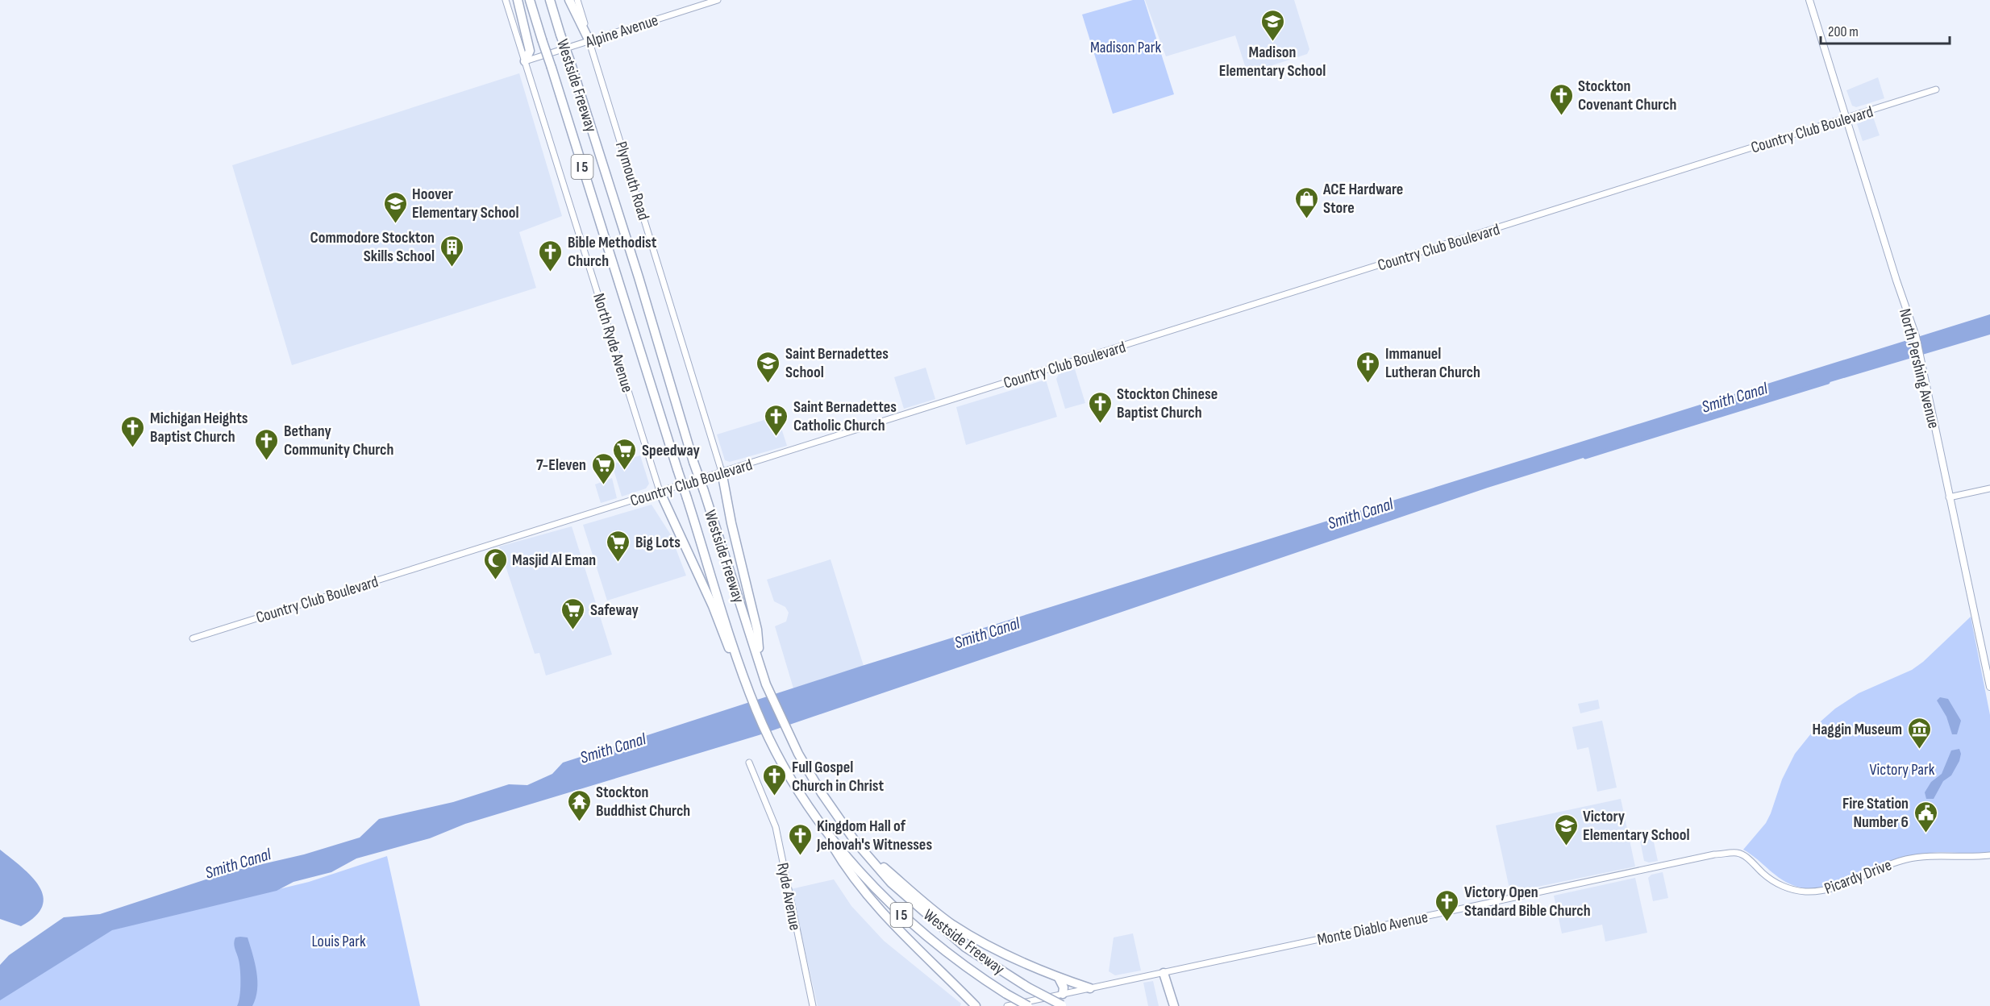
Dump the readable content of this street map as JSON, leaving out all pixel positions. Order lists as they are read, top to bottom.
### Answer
{
  "streets": {
    "highway": ["Westside Freeway", "I 5"],
    "main road": ["North Pershing Avenue"],
    "street": [
      "Alpine Avenue",
      "Country Club Boulevard",
      "Plymouth Road",
      "North Ryde Avenue",
      "Picardy Drive",
      "Ryde Avenue",
      "Monte Diablo Avenue"
    ]
  },
  "crossings": [
    ["Alpine Avenue", "Plymouth Road"],
    ["Alpine Avenue", "North Ryde Avenue"],
    ["Country Club Boulevard", "Plymouth Road"],
    ["Country Club Boulevard", "North Ryde Avenue"],
    ["Country Club Boulevard", "North Pershing Avenue"],
    ["Picardy Drive", "Monte Diablo Avenue"]
  ],
  "water": ["Smith Canal"],
  "parks": ["Madison Park", "Victory Park", "Louis Park"],
  "places": {
    "school or university": [
      "Madison Elementary School",
      "Hoover Elementary School",
      "Saint Bernadettes School",
      "Victory Elementary School"
    ],
    "church": [
      "Stockton Covenant Church",
      "Bible Methodist Church",
      "Immanuel Lutheran Church",
      "Stockton Chinese Baptist Church",
      "Saint Bernadettes Catholic Church",
      "Michigan Heights Baptist Church",
      "Bethany Community Church",
      "Full Gospel Church in Christ",
      "Kingdom Hall of Jehovah's Witnesses",
      "Victory Open Standard Bible Church"
    ],
    "shop": ["ACE Hardware Store"],
    "building": ["Commodore Stockton Skills School"],
    "supermarket": [
      "Speedway",
      "7-Eleven",
      "Big Lots",
      "Safeway"
    ],
    "mosque": ["Masjid Al Eman"],
    "museum": ["Haggin Museum"],
    "temple": ["Stockton Buddhist Church"],
    "public building": ["Fire Station Number 6"]
  },
  "scale_bar": "200 m"
}
